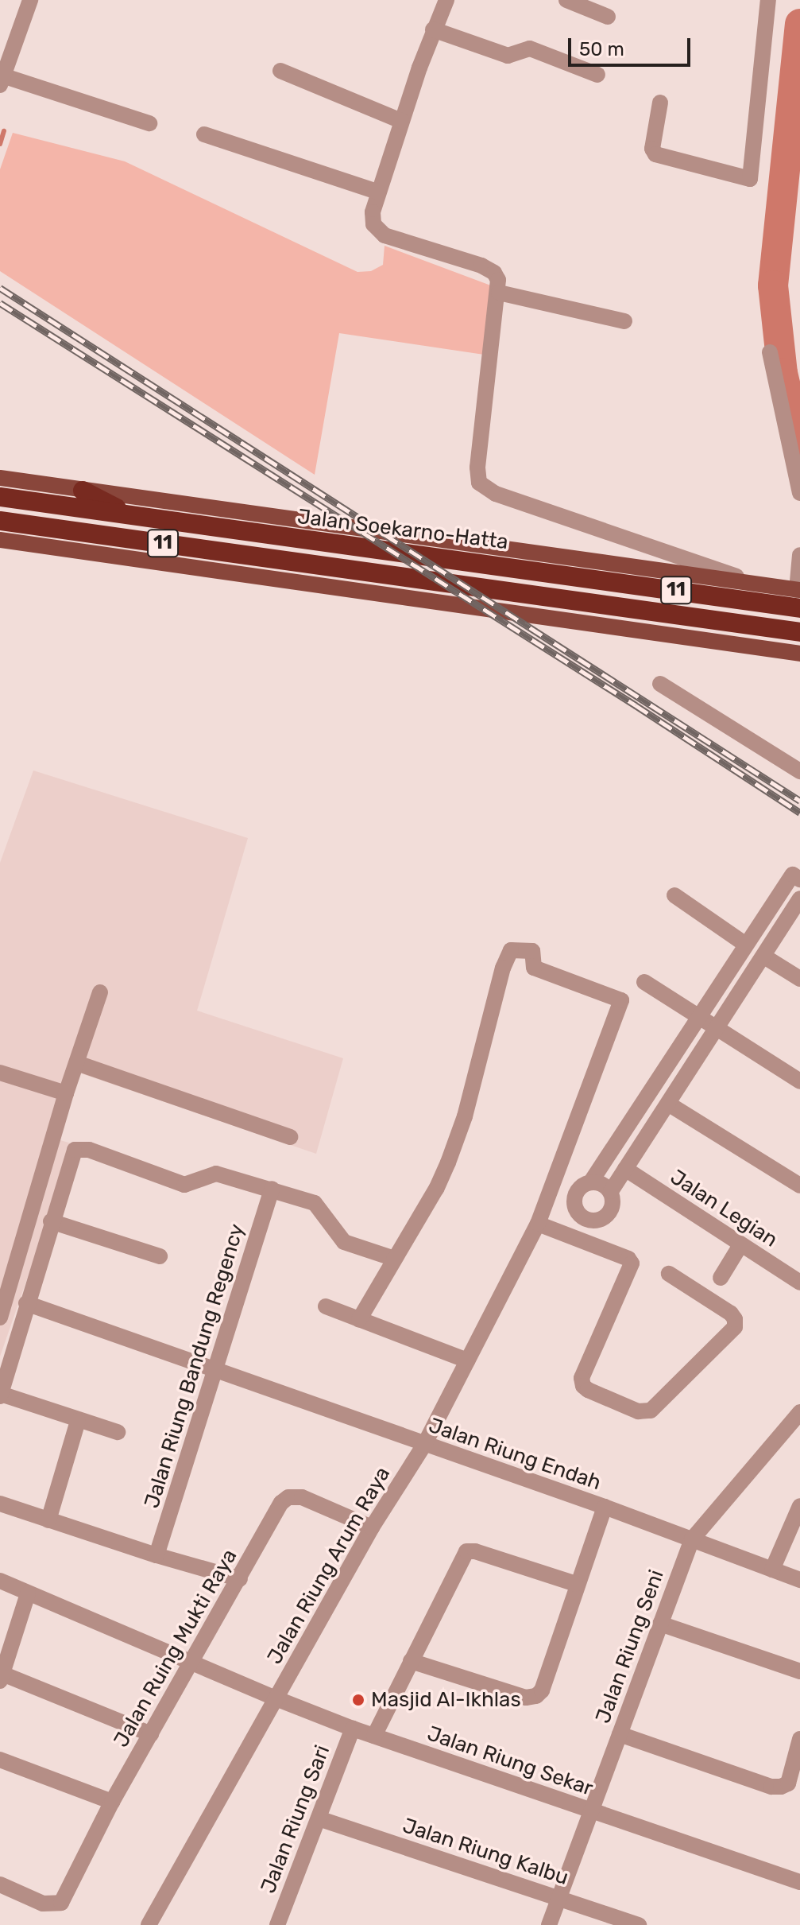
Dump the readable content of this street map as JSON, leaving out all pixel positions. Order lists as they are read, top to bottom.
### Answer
{
  "streets": {
    "highway": ["Jalan Soekarno-Hatta", "11"],
    "street": [
      "Jalan Legian",
      "Jalan Riung Bandung Regency",
      "Jalan Riung Endah",
      "Jalan Riung Arum Raya",
      "Jalan Riung Seni",
      "Jalan Ruing Mukti Raya",
      "Jalan Riung Sekar",
      "Jalan Riung Sari",
      "Jalan Riung Kalbu"
    ]
  },
  "crossings": [
    ["Jalan Riung Bandung Regency", "Jalan Riung Endah"],
    ["Jalan Riung Endah", "Jalan Riung Arum Raya"],
    ["Jalan Riung Endah", "Jalan Riung Seni"],
    ["Jalan Riung Arum Raya", "Jalan Ruing Mukti Raya"],
    ["Jalan Riung Arum Raya", "Jalan Riung Sekar"],
    ["Jalan Riung Seni", "Jalan Riung Sekar"],
    ["Jalan Riung Seni", "Jalan Riung Kalbu"],
    ["Jalan Ruing Mukti Raya", "Jalan Riung Sekar"],
    ["Jalan Riung Sekar", "Jalan Riung Sari"],
    ["Jalan Riung Sari", "Jalan Riung Kalbu"]
  ],
  "places": ["Masjid Al-Ikhlas"],
  "scale_bar": "50 m"
}
